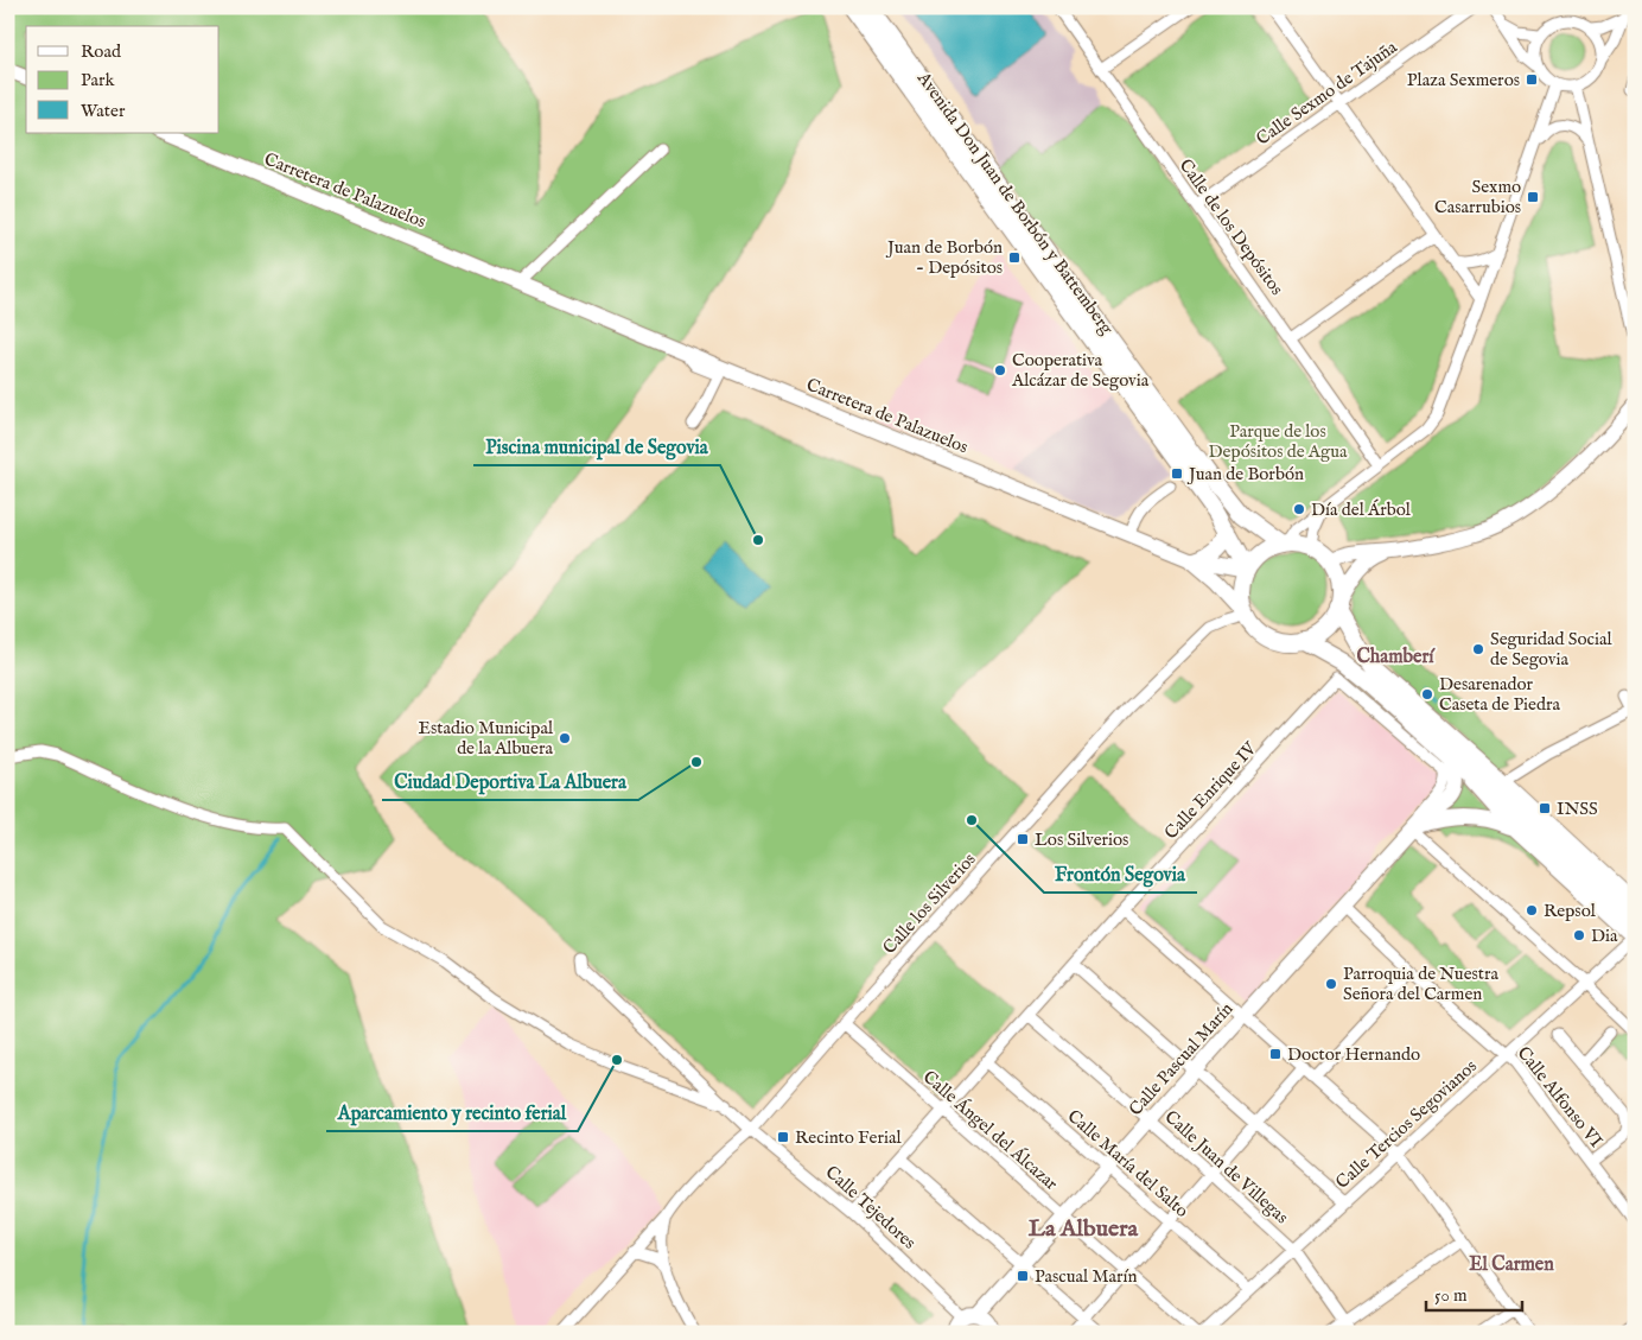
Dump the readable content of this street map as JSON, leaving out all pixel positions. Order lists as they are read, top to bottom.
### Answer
{
  "streets": {
    "main road": ["Avenida Don Juan de Borbón y Battemberg"],
    "street": [
      "Calle Sexmo de Tajuña",
      "Carretera de Palazuelos",
      "Calle de los Depósitos",
      "Calle Enrique IV",
      "Calle los Silverios",
      "Calle Pascual Marín",
      "Calle Alfonso VI",
      "Calle Tercios Segovianos",
      "Calle Ángel del Álcazar",
      "Calle María del Salto",
      "Calle Juan de Villegas",
      "Calle Tejedores"
    ]
  },
  "crossings": [
    ["Calle Sexmo de Tajuña", "Calle de los Depósitos"],
    ["Carretera de Palazuelos", "Avenida Don Juan de Borbón y Battemberg"],
    ["Carretera de Palazuelos", "Calle los Silverios"],
    ["Avenida Don Juan de Borbón y Battemberg", "Calle los Silverios"],
    ["Calle Enrique IV", "Calle Pascual Marín"],
    ["Calle Enrique IV", "Calle Ángel del Álcazar"],
    ["Calle Enrique IV", "Calle María del Salto"],
    ["Calle Enrique IV", "Calle Juan de Villegas"],
    ["Calle Enrique IV", "Calle Tejedores"],
    ["Calle los Silverios", "Calle Ángel del Álcazar"],
    ["Calle los Silverios", "Calle Tejedores"],
    ["Calle Pascual Marín", "Calle Alfonso VI"],
    ["Calle Pascual Marín", "Calle Ángel del Álcazar"],
    ["Calle Pascual Marín", "Calle María del Salto"],
    ["Calle Pascual Marín", "Calle Juan de Villegas"],
    ["Calle Alfonso VI", "Calle Tercios Segovianos"],
    ["Calle Tercios Segovianos", "Calle María del Salto"],
    ["Calle Tercios Segovianos", "Calle Juan de Villegas"]
  ],
  "districts": ["Chamberí", "La Albuera", "El Carmen"],
  "parks": ["Parque de los Depósitos de Agua"],
  "places": {
    "transit": [
      "Plaza Sexmeros",
      "Sexmo Casarrubios",
      "Juan de Borbón - Depósitos",
      "Juan de Borbón",
      "INSS",
      "Los Silverios",
      "Doctor Hernando",
      "Recinto Ferial",
      "Pascual Marín"
    ],
    "other": [
      "Cooperativa Alcázar de Segovia",
      "Día del Árbol",
      "Piscina municipal de Segovia",
      "Seguridad Social de Segovia",
      "Desarenador Caseta de Piedra",
      "Estadio Municipal de la Albuera",
      "Ciudad Deportiva La Albuera",
      "Frontón Segovia",
      "Repsol",
      "Dia",
      "Parroquia de Nuestra Señora del Carmen",
      "Aparcamiento y recinto ferial"
    ]
  },
  "legend": ["Road", "Park", "Water"],
  "scale_bar": "50 m"
}
